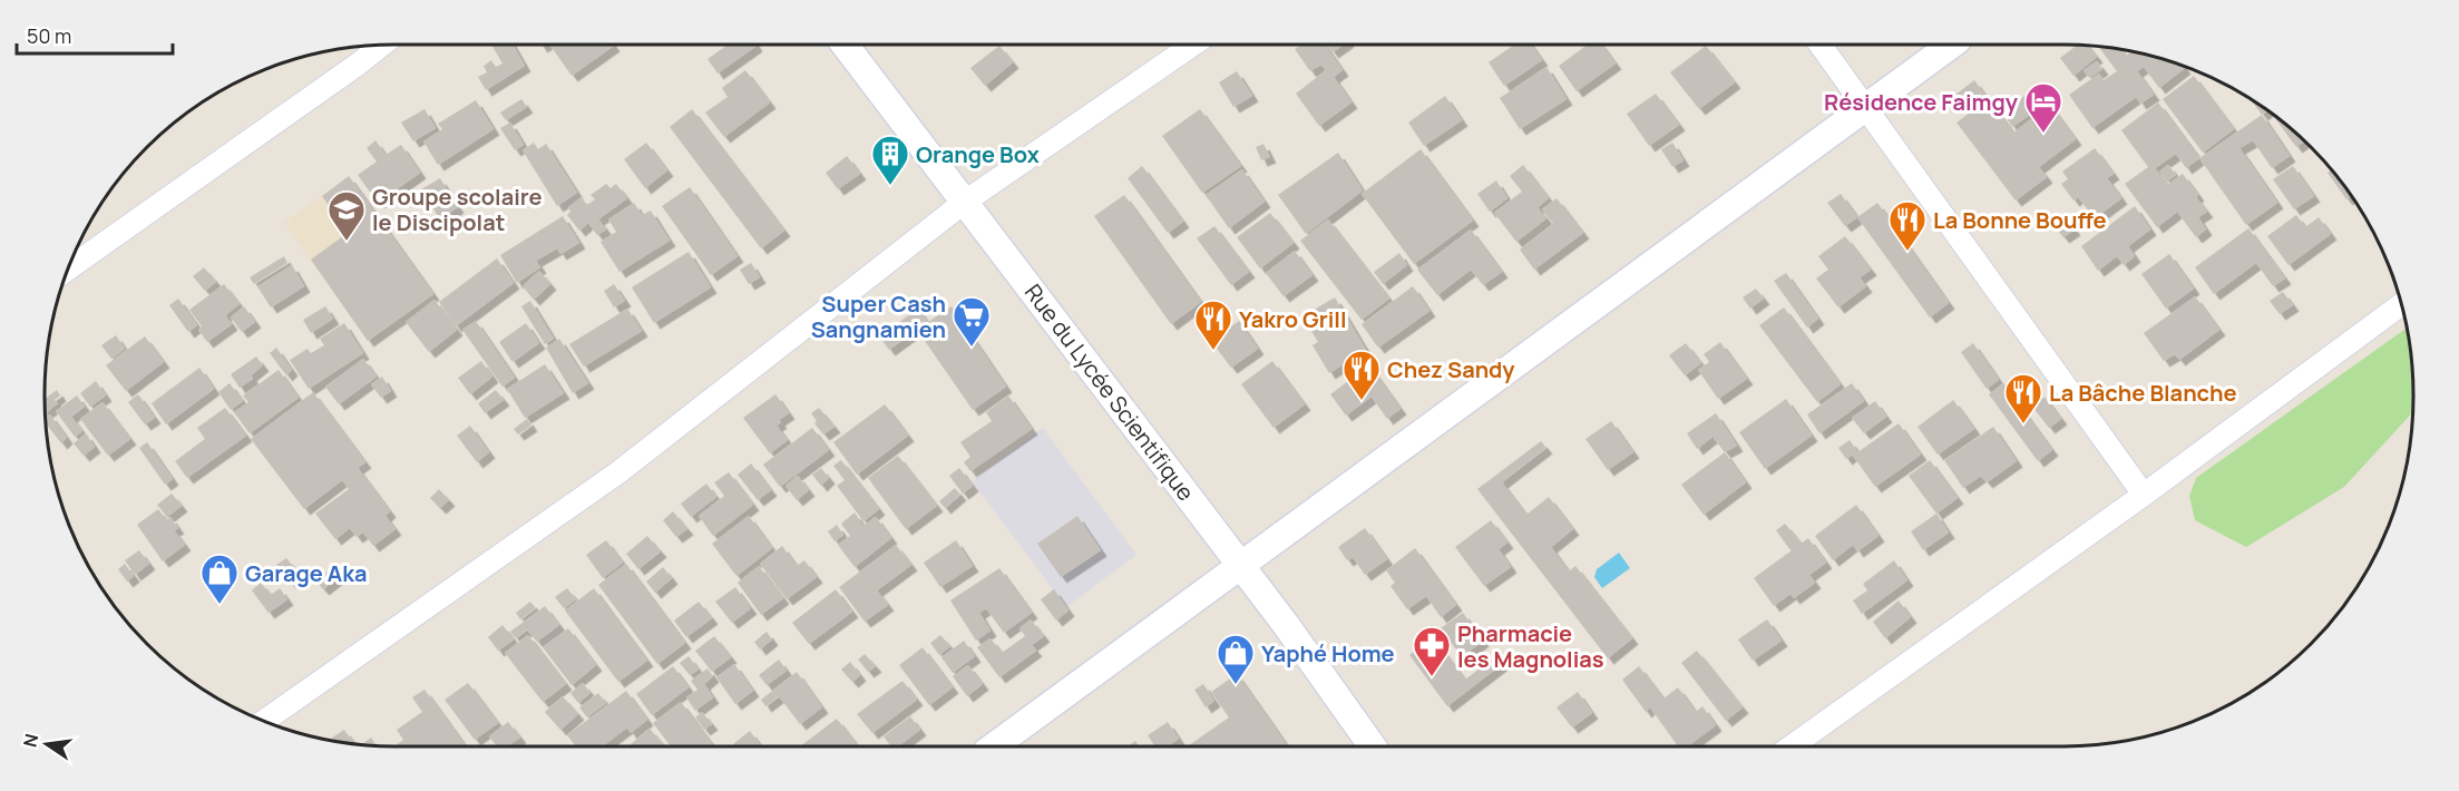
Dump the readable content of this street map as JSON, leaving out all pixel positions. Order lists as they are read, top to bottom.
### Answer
{
  "streets": {
    "street": ["Rue du Lycée Scientifique"]
  },
  "places": {
    "hotel": ["Résidence Faimgy"],
    "building": ["Orange Box"],
    "school or university": ["Groupe scolaire le Discipolat"],
    "restaurant": [
      "La Bonne Bouffe",
      "Yakro Grill",
      "Chez Sandy",
      "La Bâche Blanche"
    ],
    "supermarket": ["Super Cash Sangnamien"],
    "shop": ["Garage Aka", "Yaphé Home"],
    "pharmacy": ["Pharmacie les Magnolias"]
  },
  "scale_bar": "50 m",
  "north": "left"
}
